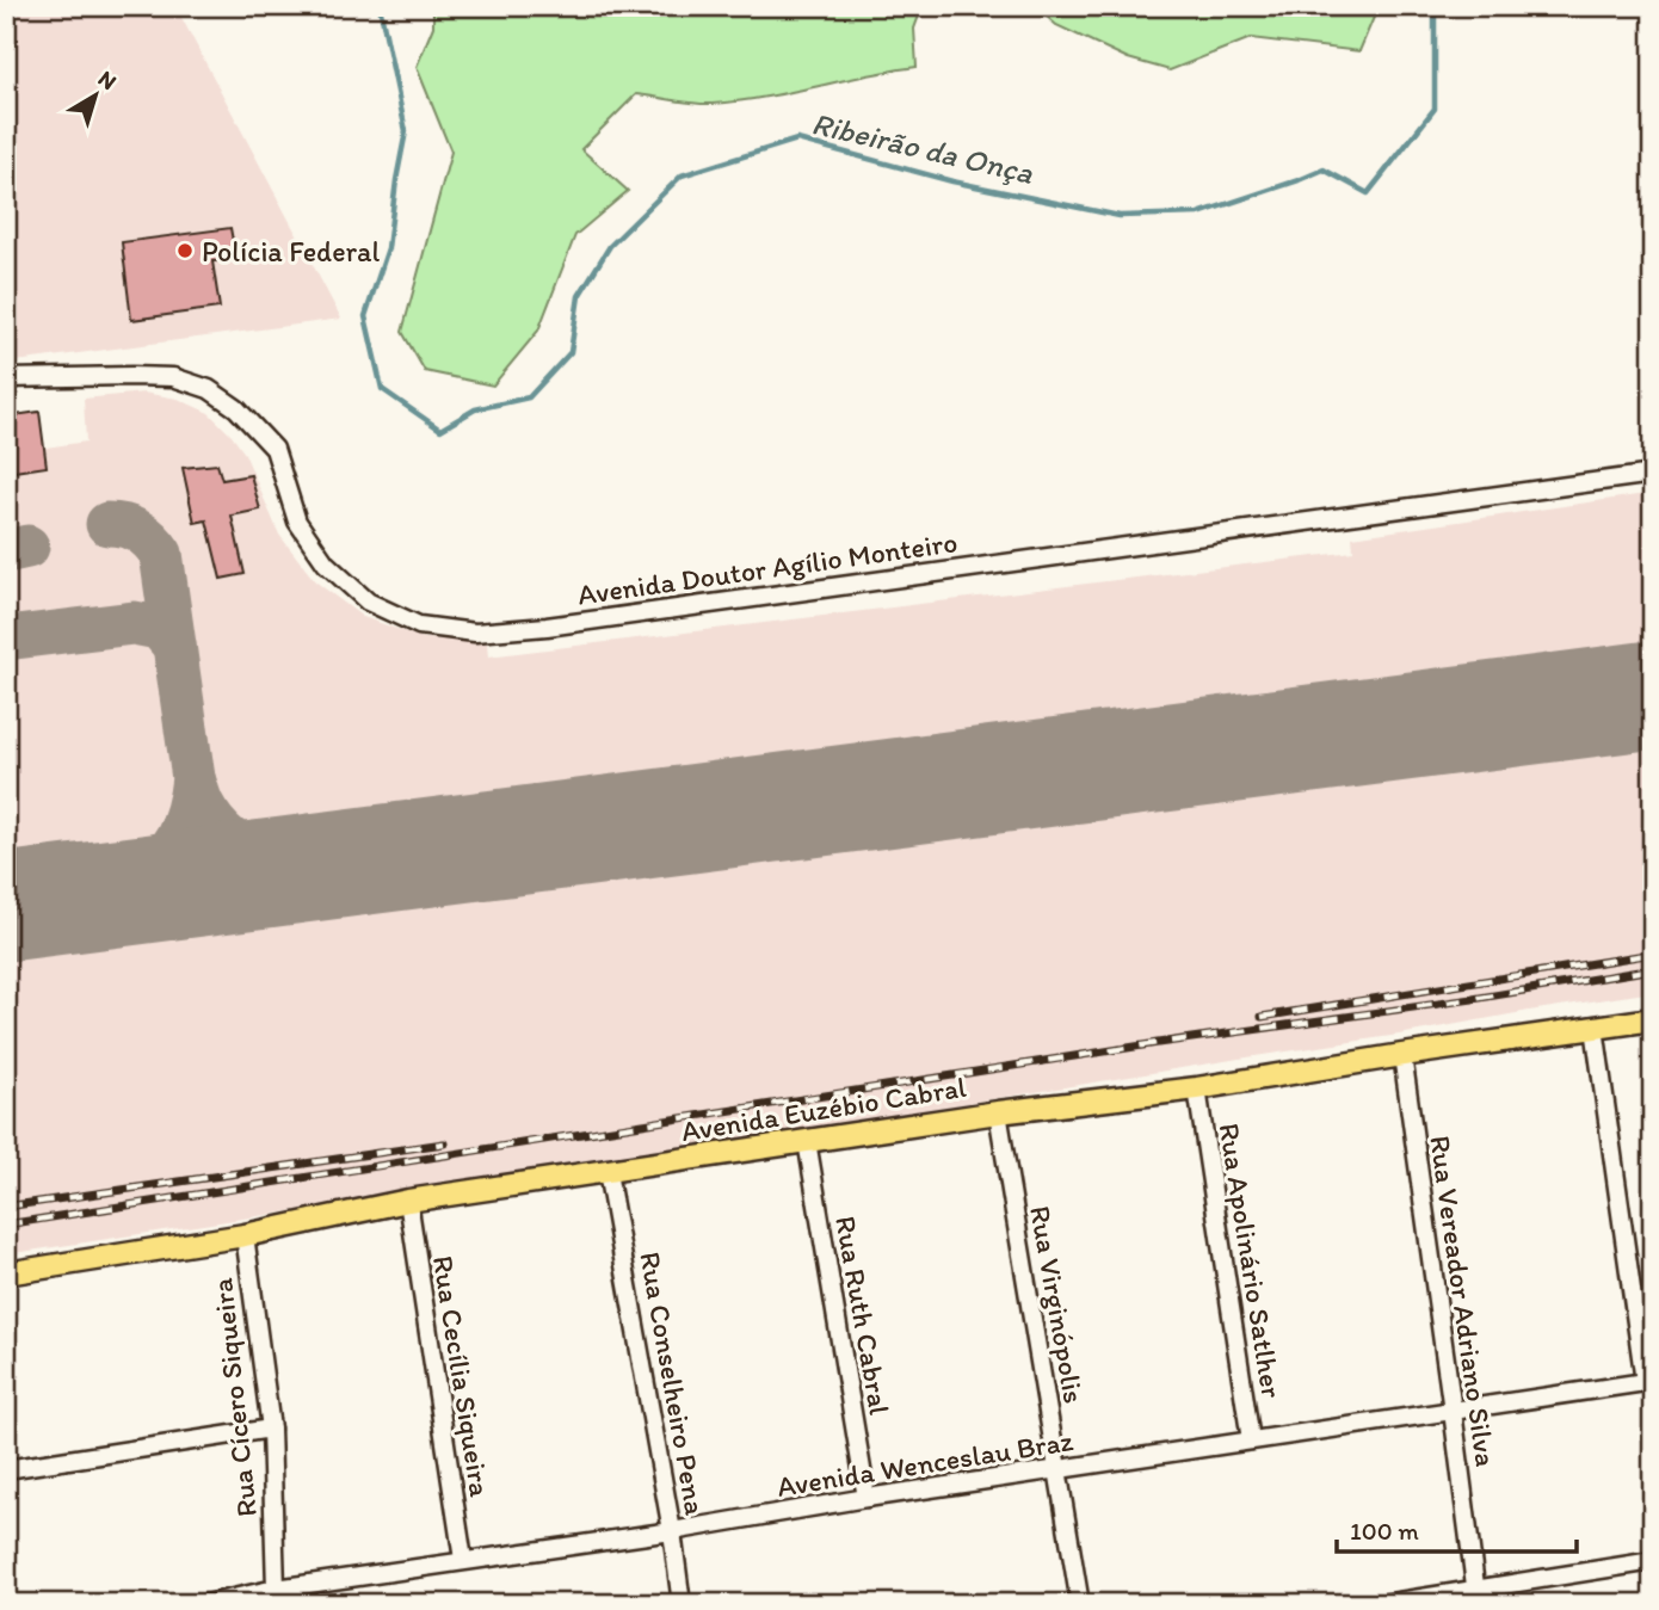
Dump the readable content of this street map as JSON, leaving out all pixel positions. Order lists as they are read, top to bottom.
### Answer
{
  "streets": {
    "main road": ["Avenida Euzébio Cabral"],
    "street": [
      "Avenida Doutor Agílio Monteiro",
      "Rua Apolinário Satlher",
      "Rua Vereador Adriano Silva",
      "Rua Virginópolis",
      "Rua Ruth Cabral",
      "Rua Cecília Siqueira",
      "Rua Conselheiro Pena",
      "Rua Cícero Siqueira",
      "Avenida Wenceslau Braz"
    ]
  },
  "crossings": [
    ["Avenida Euzébio Cabral", "Rua Apolinário Satlher"],
    ["Avenida Euzébio Cabral", "Rua Vereador Adriano Silva"],
    ["Avenida Euzébio Cabral", "Rua Virginópolis"],
    ["Avenida Euzébio Cabral", "Rua Ruth Cabral"],
    ["Avenida Euzébio Cabral", "Rua Cecília Siqueira"],
    ["Avenida Euzébio Cabral", "Rua Conselheiro Pena"],
    ["Avenida Euzébio Cabral", "Rua Cícero Siqueira"],
    ["Rua Apolinário Satlher", "Avenida Wenceslau Braz"],
    ["Rua Vereador Adriano Silva", "Avenida Wenceslau Braz"],
    ["Rua Virginópolis", "Avenida Wenceslau Braz"],
    ["Rua Ruth Cabral", "Avenida Wenceslau Braz"],
    ["Rua Cecília Siqueira", "Avenida Wenceslau Braz"],
    ["Rua Conselheiro Pena", "Avenida Wenceslau Braz"],
    ["Rua Cícero Siqueira", "Avenida Wenceslau Braz"]
  ],
  "water": ["Ribeirão da Onça"],
  "places": ["Polícia Federal"],
  "scale_bar": "100 m",
  "north": "top right"
}
